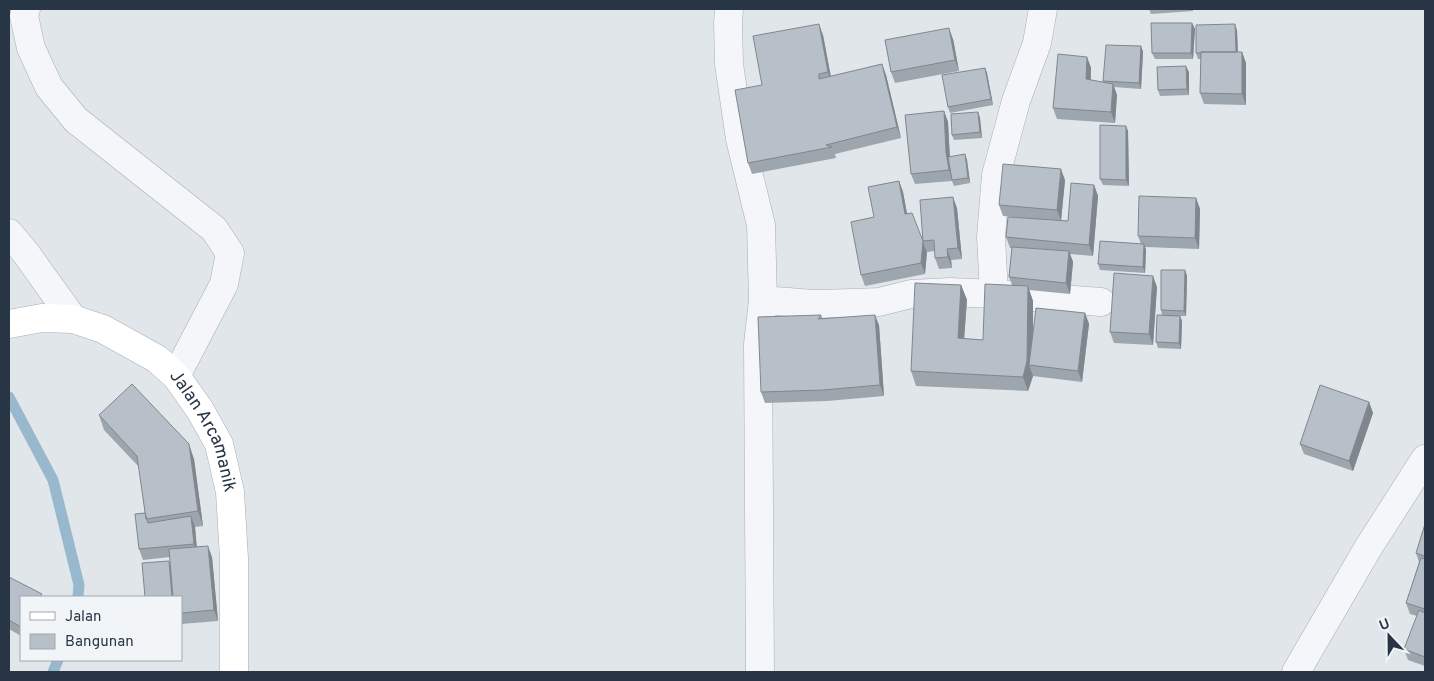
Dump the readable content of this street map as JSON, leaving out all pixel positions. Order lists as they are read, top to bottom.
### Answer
{
  "streets": {
    "street": ["Jalan Arcamanik"]
  },
  "legend": ["Jalan", "Bangunan"],
  "north": "top"
}
